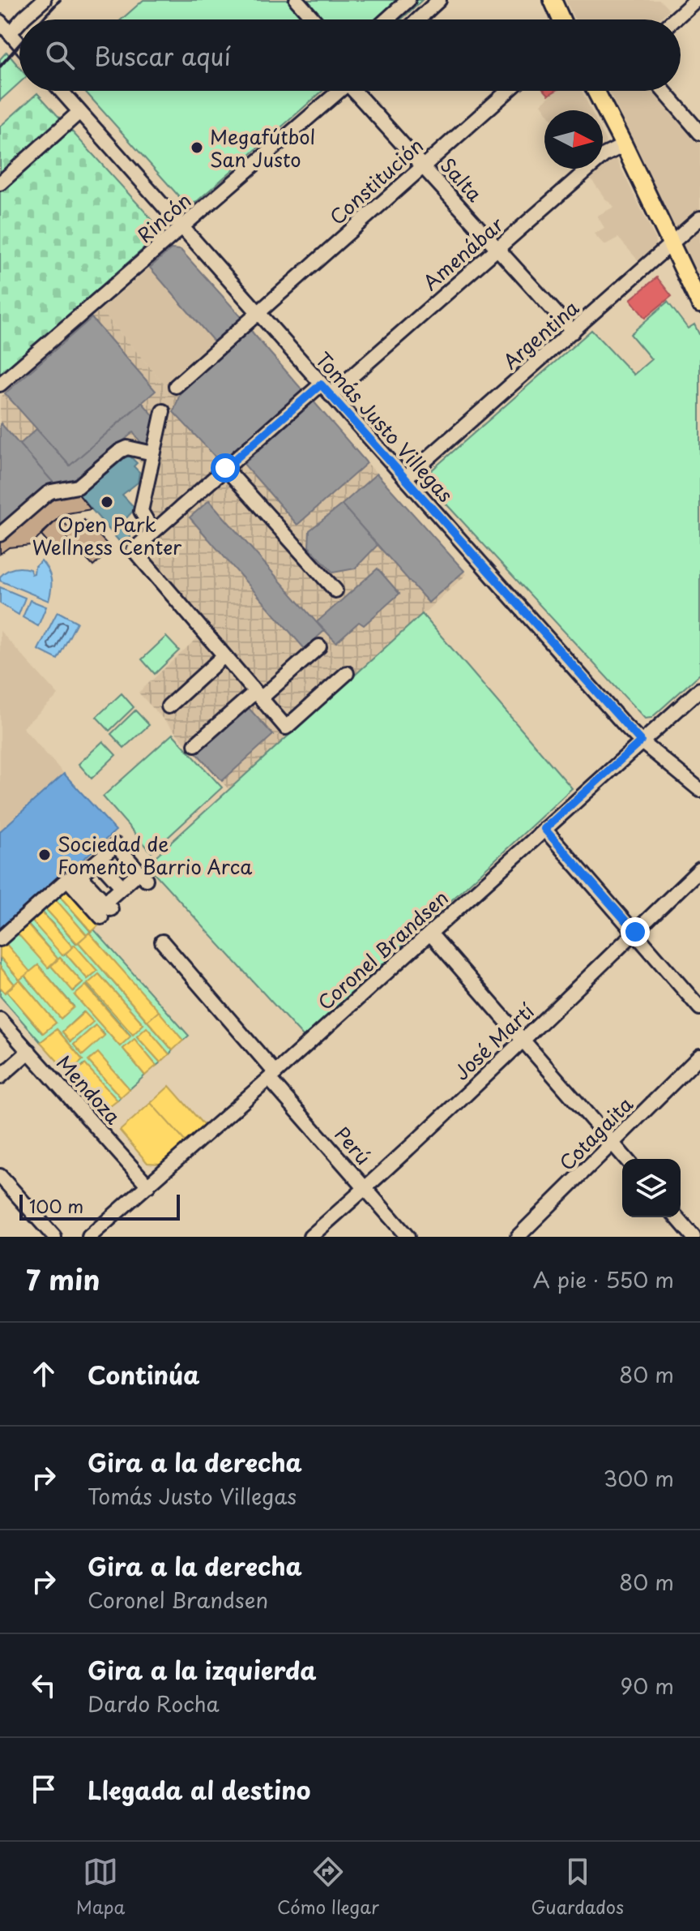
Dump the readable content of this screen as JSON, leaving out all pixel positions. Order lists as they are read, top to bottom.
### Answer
{
  "streets": {
    "street": [
      "Salta",
      "Constitución",
      "Rincón",
      "Amenábar",
      "Argentina",
      "Tomás Justo Villegas",
      "Coronel Brandsen",
      "José Martí",
      "Mendoza",
      "Cotagaita",
      "Perú"
    ]
  },
  "crossings": [
    ["Salta", "Constitución"],
    ["Salta", "Amenábar"],
    ["Salta", "Argentina"],
    ["Constitución", "Tomás Justo Villegas"],
    ["Rincón", "Tomás Justo Villegas"],
    ["Amenábar", "Tomás Justo Villegas"],
    ["Argentina", "Tomás Justo Villegas"],
    ["Tomás Justo Villegas", "Coronel Brandsen"],
    ["Coronel Brandsen", "Mendoza"],
    ["Coronel Brandsen", "Perú"],
    ["José Martí", "Perú"]
  ],
  "places": ["Megafútbol San Justo", "Open Park Wellness Center", "Sociedad de Fomento Barrio Arca"],
  "scale_bar": "100 m",
  "north": "right",
  "page": {
    "search": "Buscar aquí",
    "scale": "100 m",
    "heading": ["7 min", "A pie · 550 m"],
    "list": [
      ["Continúa", "80 m"],
      ["Gira a la derecha", "Tomás Justo Villegas", "300 m"],
      ["Gira a la derecha", "Coronel Brandsen", "80 m"],
      ["Gira a la izquierda", "Dardo Rocha", "90 m"],
      "Llegada al destino"
    ],
    "nav": ["Mapa", "Cómo llegar", "Guardados"]
  }
}
